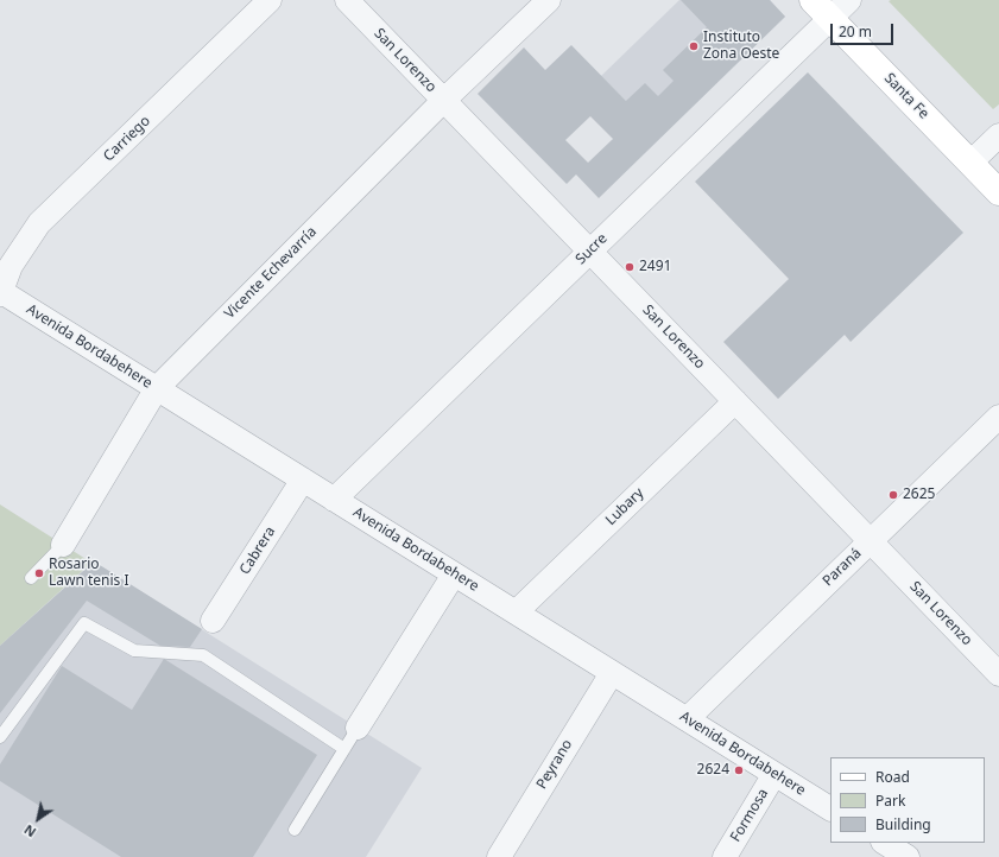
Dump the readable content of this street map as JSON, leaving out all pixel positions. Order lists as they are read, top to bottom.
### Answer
{
  "streets": {
    "main road": ["Santa Fe"],
    "street": [
      "San Lorenzo",
      "Carriego",
      "Sucre",
      "Vicente Echevarría",
      "Avenida Bordabehere",
      "Lubary",
      "Cabrera",
      "Paraná",
      "Peyrano",
      "Formosa"
    ]
  },
  "crossings": [
    ["San Lorenzo", "Sucre"],
    ["San Lorenzo", "Vicente Echevarría"],
    ["San Lorenzo", "Lubary"],
    ["San Lorenzo", "Paraná"],
    ["Santa Fe", "Sucre"],
    ["Carriego", "Avenida Bordabehere"],
    ["Sucre", "Avenida Bordabehere"],
    ["Vicente Echevarría", "Avenida Bordabehere"],
    ["Avenida Bordabehere", "Lubary"],
    ["Avenida Bordabehere", "Cabrera"],
    ["Avenida Bordabehere", "Paraná"],
    ["Avenida Bordabehere", "Peyrano"],
    ["Avenida Bordabehere", "Formosa"]
  ],
  "places": [
    "Instituto Zona Oeste",
    "2491",
    "2625",
    "Rosario Lawn tenis I",
    "2624"
  ],
  "legend": ["Road", "Park", "Building"],
  "scale_bar": "20 m",
  "north": "bottom left"
}
